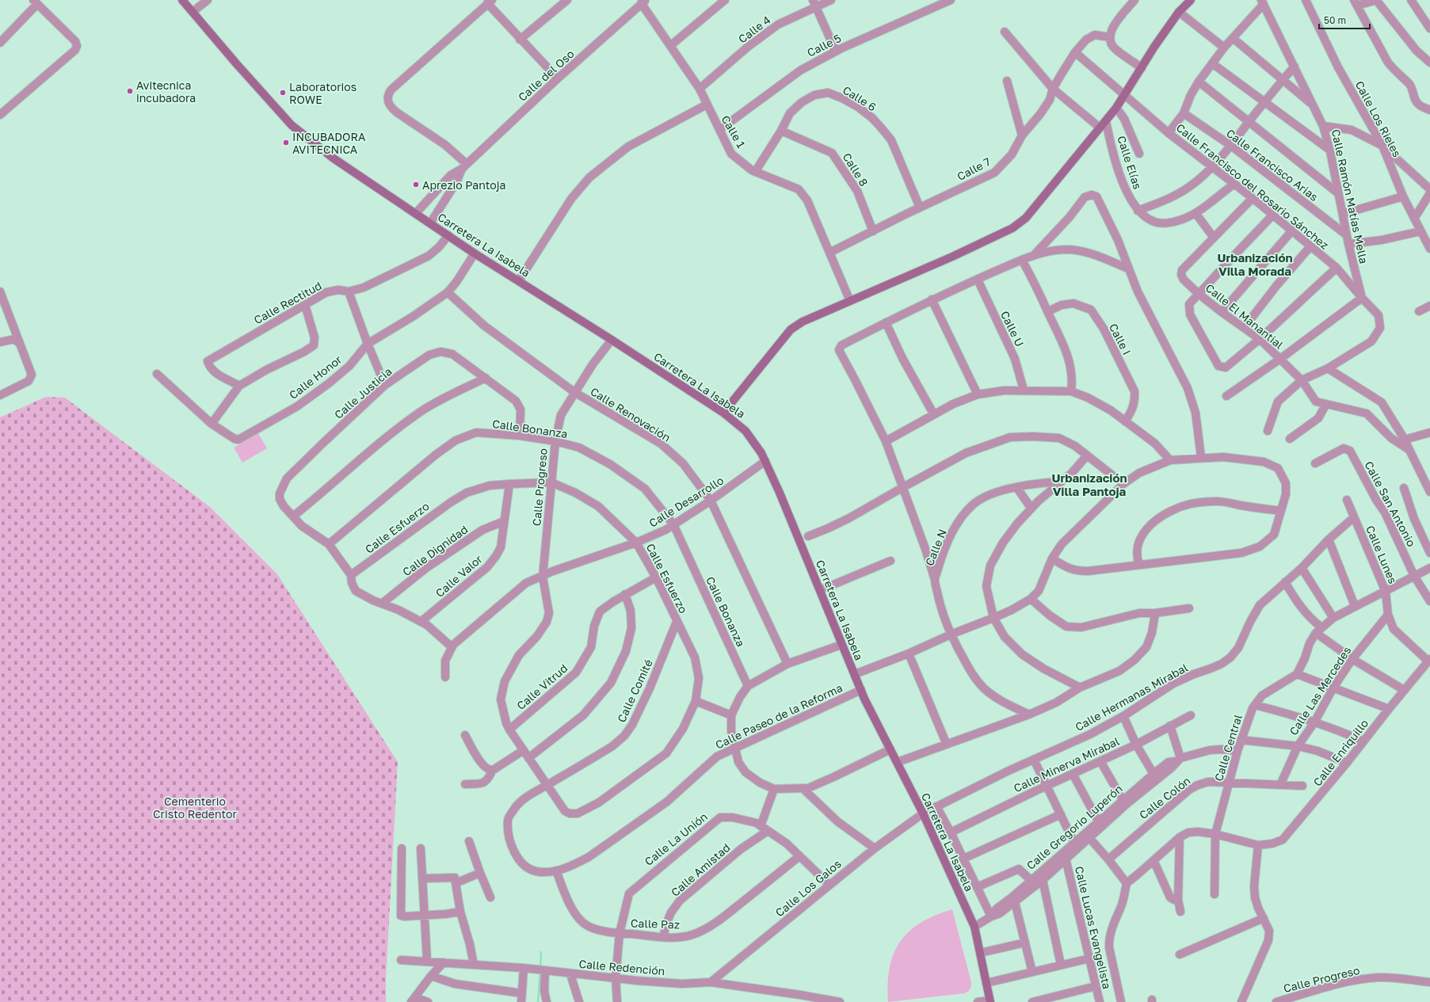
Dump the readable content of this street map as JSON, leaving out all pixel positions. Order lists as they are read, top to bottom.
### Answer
{
  "streets": {
    "main road": ["Carretera La Isabela"],
    "street": [
      "Calle 4",
      "Calle 5",
      "Calle del Oso",
      "Calle 6",
      "Calle Los Rieles",
      "Calle 1",
      "Calle Elías",
      "Calle Francisco Arias",
      "Calle 7",
      "Calle 8",
      "Calle Francisco del Rosario Sánchez",
      "Calle Ramón Matías Mella",
      "Calle Rectitud",
      "Calle El Manantial",
      "Calle U",
      "Calle I",
      "Calle Honor",
      "Calle Justicia",
      "Calle Renovación",
      "Calle Bonanza",
      "Calle Progreso",
      "Calle Desarrollo",
      "Calle San Antonio",
      "Calle Esfuerzo",
      "Calle N",
      "Calle Dignidad",
      "Calle Lunes",
      "Calle Valor",
      "Calle Vitrud",
      "Calle Comité",
      "Calle Las Mercedes",
      "Calle Hermanas Mirabal",
      "Calle Paseo de la Reforma",
      "Calle Central",
      "Calle Enriquillo",
      "Calle Minerva Mirabal",
      "Calle Colón",
      "Calle Gregorio Luperón",
      "Calle La Unión",
      "Calle Amistad",
      "Calle Los Galos",
      "Calle Paz",
      "Calle Lucas Evangelista",
      "Calle Redención"
    ]
  },
  "crossings": [
    ["Calle 4", "Calle 1"],
    ["Calle 5", "Calle 1"],
    ["Calle del Oso", "Calle 1"],
    ["Calle del Oso", "Carretera La Isabela"],
    ["Calle 6", "Calle 1"],
    ["Calle 6", "Calle 7"],
    ["Calle 6", "Calle 8"],
    ["Calle 1", "Calle 7"],
    ["Calle Elías", "Calle Francisco del Rosario Sánchez"],
    ["Calle Francisco Arias", "Calle Ramón Matías Mella"],
    ["Calle 7", "Calle 8"],
    ["Calle 7", "Calle Francisco del Rosario Sánchez"],
    ["Calle Francisco del Rosario Sánchez", "Calle Ramón Matías Mella"],
    ["Carretera La Isabela", "Calle Rectitud"],
    ["Carretera La Isabela", "Calle Honor"],
    ["Carretera La Isabela", "Calle Progreso"],
    ["Carretera La Isabela", "Calle Desarrollo"],
    ["Carretera La Isabela", "Calle Hermanas Mirabal"],
    ["Carretera La Isabela", "Calle Paseo de la Reforma"],
    ["Carretera La Isabela", "Calle Gregorio Luperón"],
    ["Carretera La Isabela", "Calle Los Galos"],
    ["Calle Honor", "Calle Renovación"],
    ["Calle Justicia", "Calle Bonanza"],
    ["Calle Renovación", "Calle Progreso"],
    ["Calle Renovación", "Calle Desarrollo"],
    ["Calle Bonanza", "Calle Progreso"],
    ["Calle Bonanza", "Calle Desarrollo"],
    ["Calle Progreso", "Calle Desarrollo"],
    ["Calle Progreso", "Calle Esfuerzo"],
    ["Calle Progreso", "Calle Vitrud"],
    ["Calle Progreso", "Calle Comité"],
    ["Calle Progreso", "Calle Paseo de la Reforma"],
    ["Calle Desarrollo", "Calle Esfuerzo"],
    ["Calle Esfuerzo", "Calle Valor"],
    ["Calle Esfuerzo", "Calle Vitrud"],
    ["Calle Esfuerzo", "Calle Comité"],
    ["Calle Dignidad", "Calle Valor"],
    ["Calle Lunes", "Calle Las Mercedes"],
    ["Calle Lunes", "Calle Hermanas Mirabal"],
    ["Calle Lunes", "Calle Enriquillo"],
    ["Calle Comité", "Calle Paseo de la Reforma"],
    ["Calle Las Mercedes", "Calle Colón"],
    ["Calle Hermanas Mirabal", "Calle Los Galos"],
    ["Calle Paseo de la Reforma", "Calle Paz"],
    ["Calle Central", "Calle Colón"],
    ["Calle Central", "Calle Gregorio Luperón"],
    ["Calle Gregorio Luperón", "Calle Lucas Evangelista"],
    ["Calle La Unión", "Calle Amistad"],
    ["Calle La Unión", "Calle Los Galos"],
    ["Calle La Unión", "Calle Paz"],
    ["Calle La Unión", "Calle Redención"],
    ["Calle Amistad", "Calle Paz"],
    ["Calle Los Galos", "Calle Redención"]
  ],
  "districts": ["Urbanización Villa Morada", "Urbanización Villa Pantoja"],
  "parks": ["Cementerio Cristo Redentor"],
  "places": [
    "Avitecnica incubadora",
    "Laboratorios ROWE",
    "INCUBADORA AVITECNICA",
    "Aprezio Pantoja"
  ],
  "scale_bar": "50 m"
}
